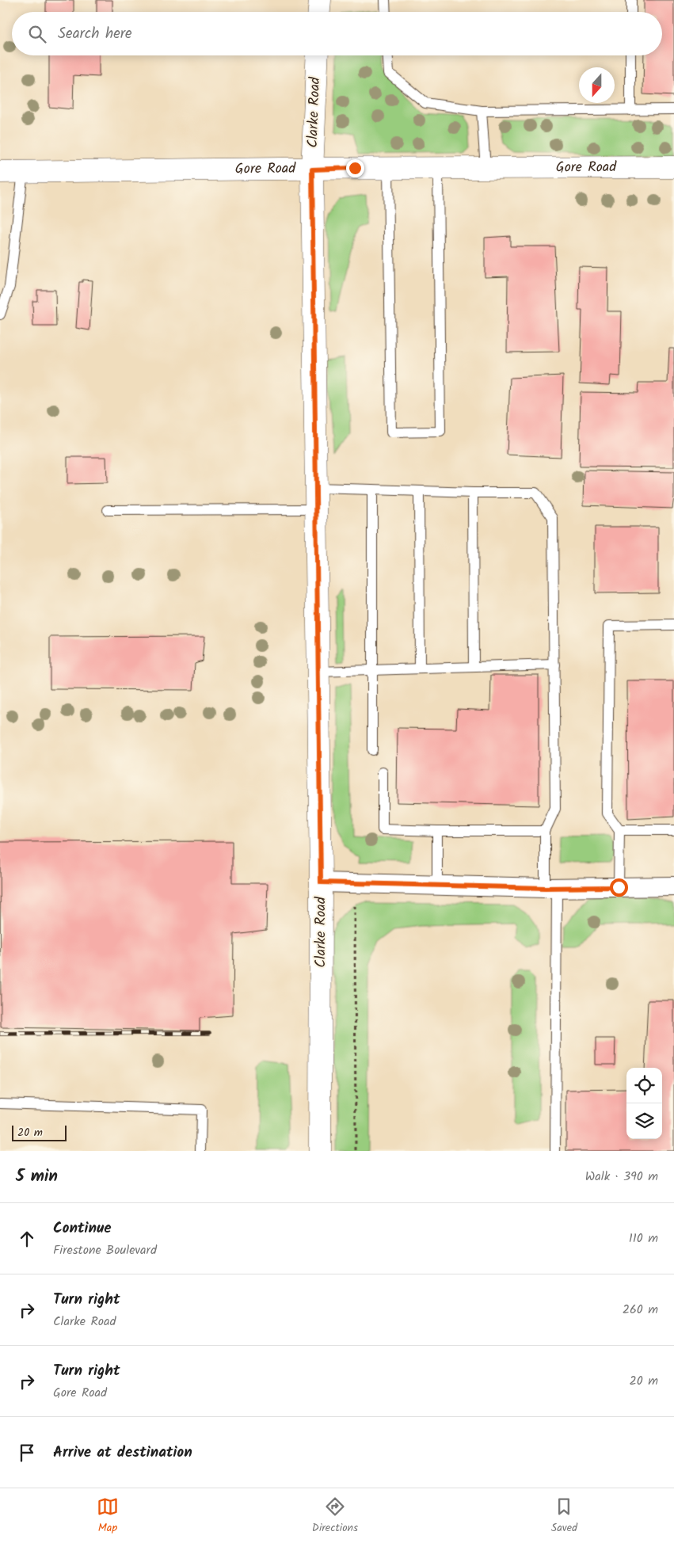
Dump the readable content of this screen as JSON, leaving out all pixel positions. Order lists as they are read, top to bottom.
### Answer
{
  "streets": {
    "main road": ["Clarke Road", "Gore Road"]
  },
  "crossings": [
    ["Clarke Road", "Gore Road"]
  ],
  "scale_bar": "20 m",
  "north": "bottom",
  "page": {
    "search": "Search here",
    "scale": "20 m",
    "heading": ["5 min", "Walk · 390 m"],
    "list": [
      ["Continue", "Firestone Boulevard", "110 m"],
      ["Turn right", "Clarke Road", "260 m"],
      ["Turn right", "Gore Road", "20 m"],
      "Arrive at destination"
    ],
    "nav": ["Map", "Directions", "Saved"]
  }
}
